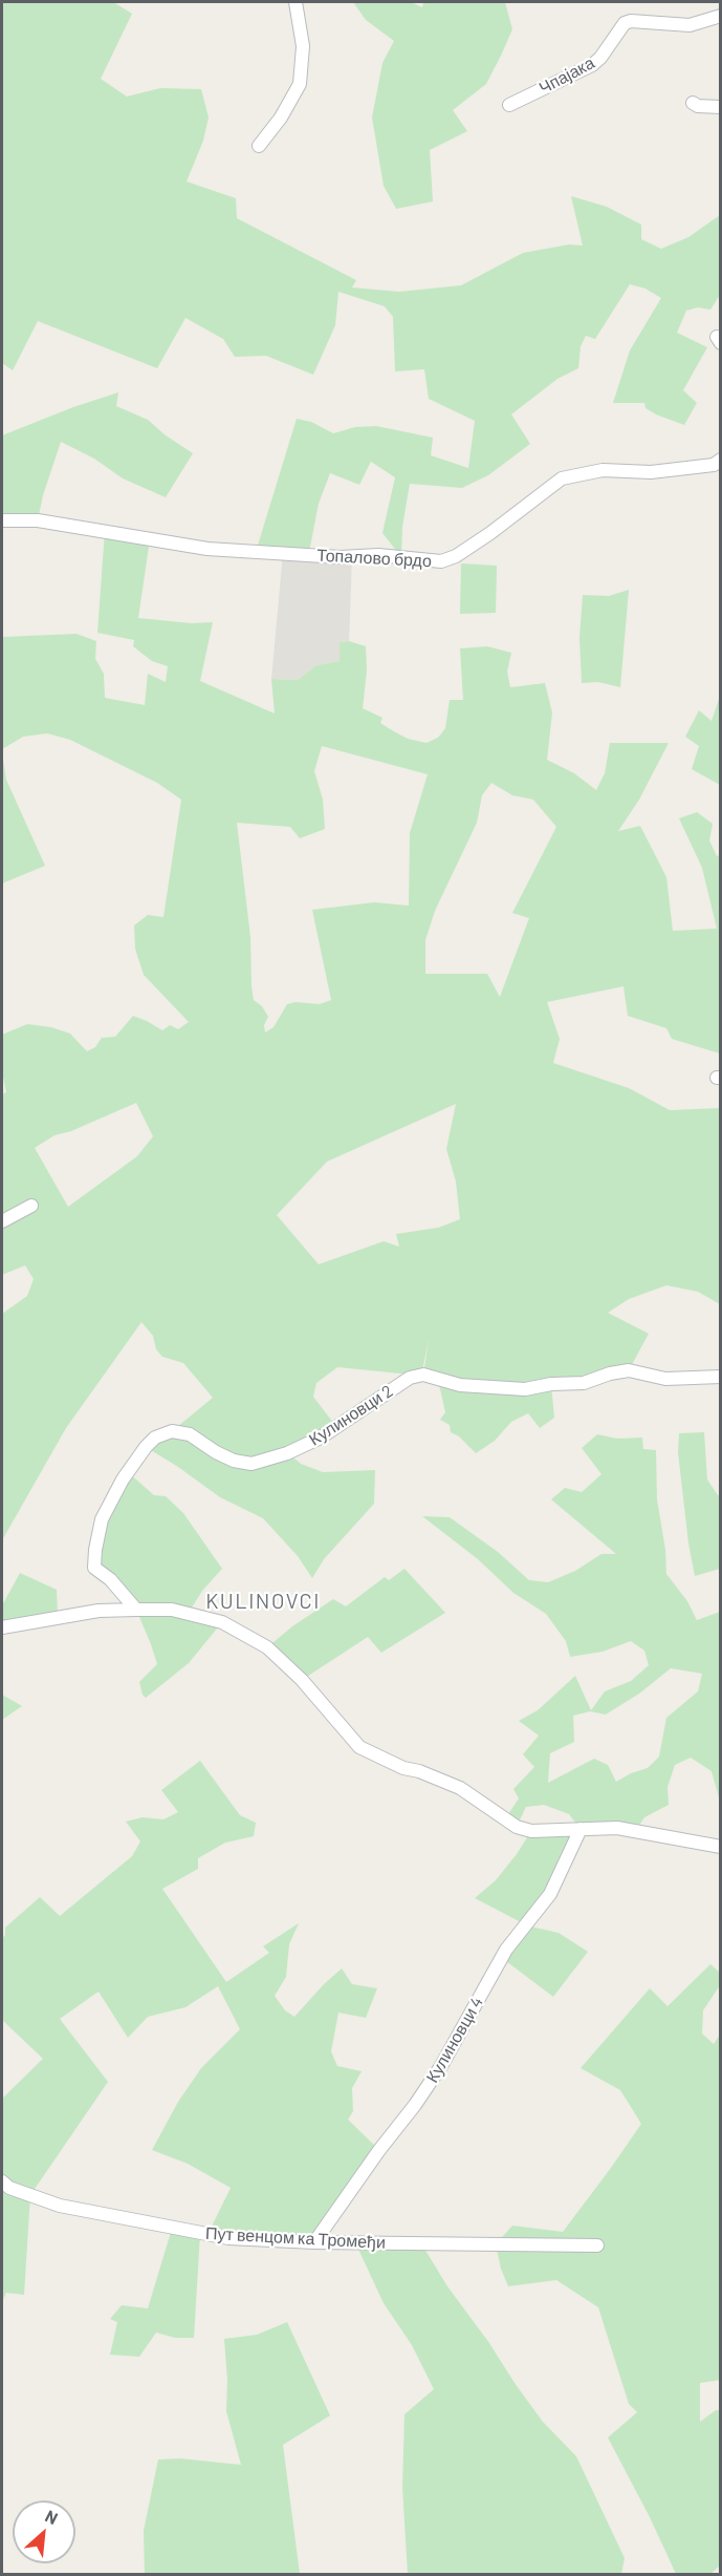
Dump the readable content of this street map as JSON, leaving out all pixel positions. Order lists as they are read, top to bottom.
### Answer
{
  "streets": {
    "street": [
      "Чпајака",
      "Топалово брдо",
      "Кулиновци 2",
      "Кулиновци 4",
      "Пут венцом ка Тромеђи"
    ]
  },
  "crossings": [
    ["Кулиновци 4", "Пут венцом ка Тромеђи"]
  ],
  "districts": ["KULINOVCI"],
  "north": "top right"
}
